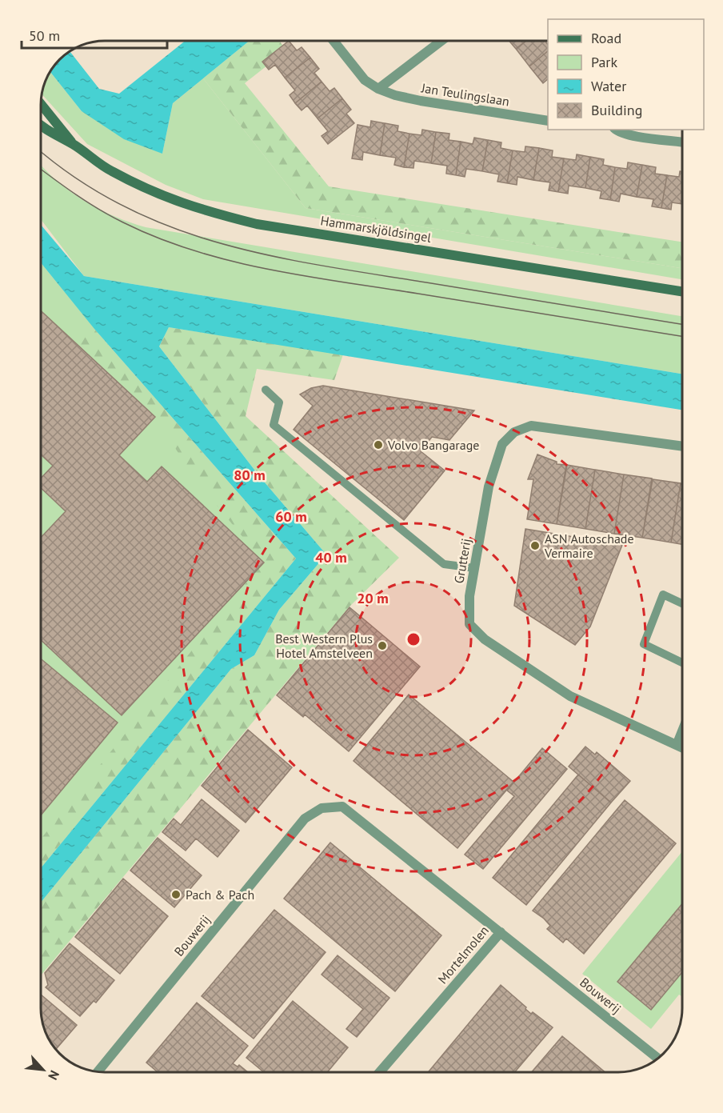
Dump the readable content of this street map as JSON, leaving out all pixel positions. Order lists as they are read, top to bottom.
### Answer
{
  "streets": {
    "street": [
      "Jan Teulingslaan",
      "Hammarskjöldsingel",
      "Grutterij",
      "Bouwerij",
      "Mortelmolen"
    ]
  },
  "crossings": [
    ["Bouwerij", "Mortelmolen"]
  ],
  "places": [
    "Volvo Bangarage",
    "ASN Autoschade Vermaire",
    "Best Western Plus Hotel Amstelveen",
    "Pach & Pach"
  ],
  "legend": [
    "Road",
    "Park",
    "Water",
    "Building"
  ],
  "scale_bar": "50 m",
  "north": "bottom right",
  "rings": [
    "80 m",
    "60 m",
    "40 m",
    "20 m"
  ]
}
